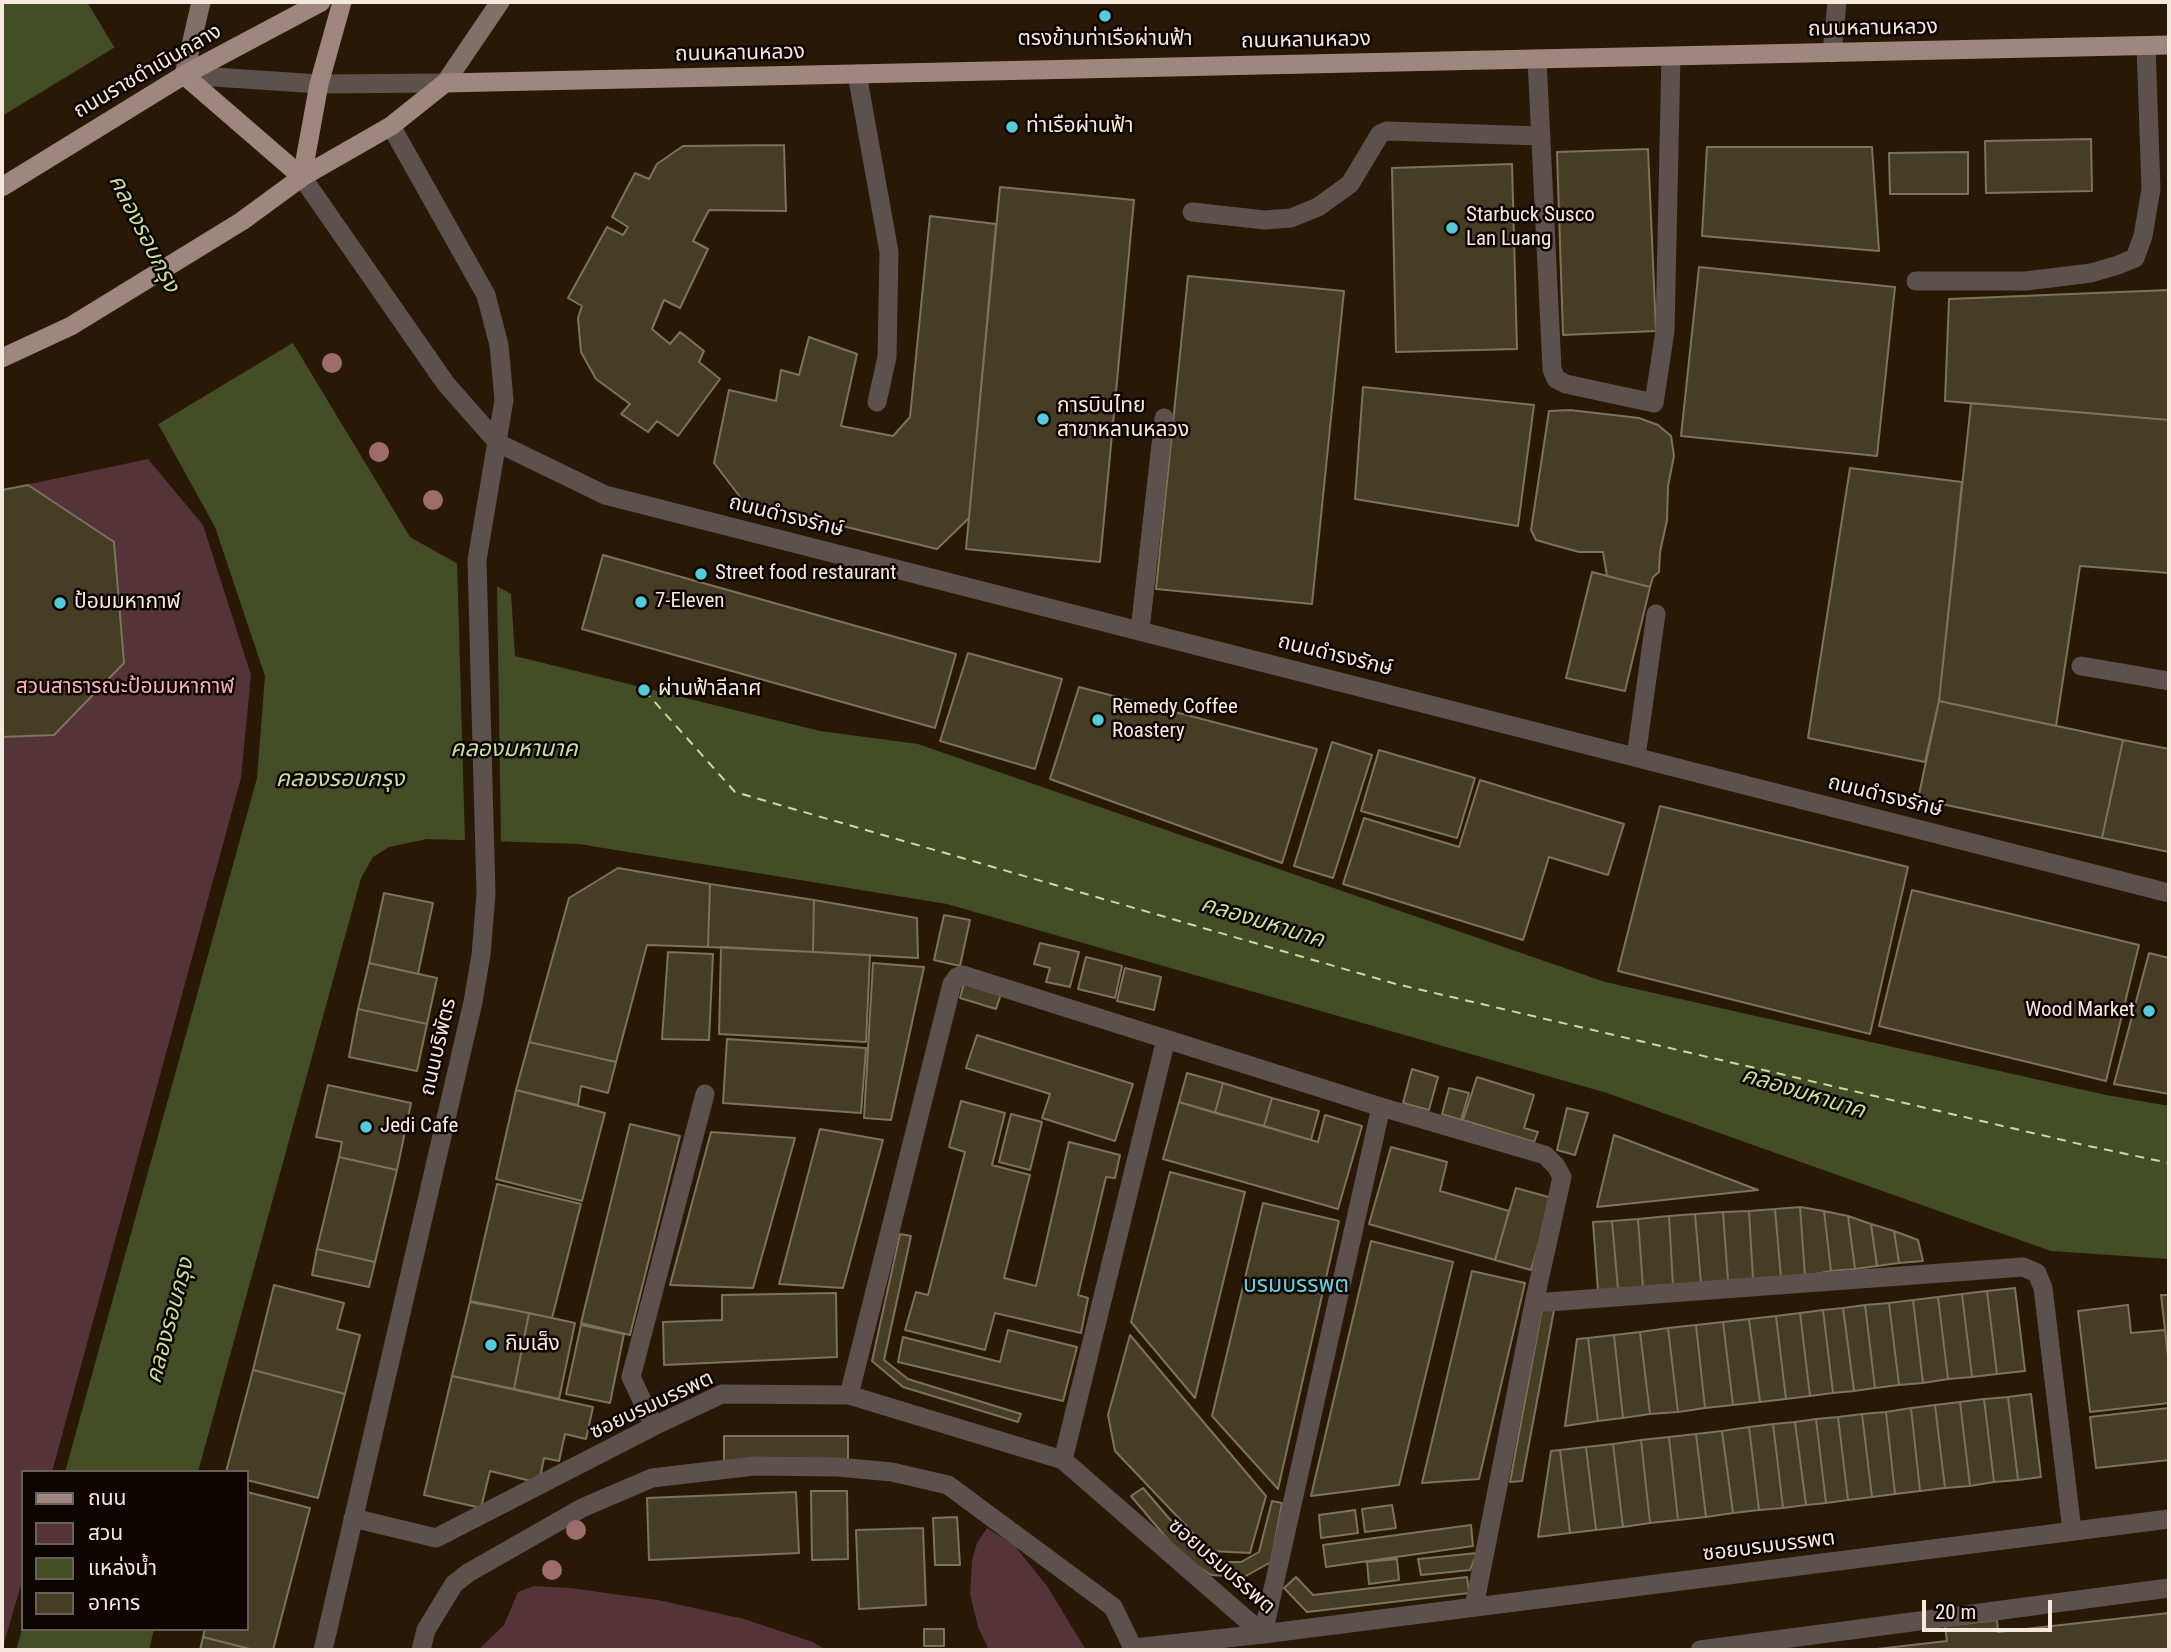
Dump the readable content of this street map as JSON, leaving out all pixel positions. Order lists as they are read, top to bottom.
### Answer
{
  "streets": {
    "main road": ["ถนนหลานหลวง", "ถนนราชดำเนินกลาง"],
    "street": ["ถนนดำรงรักษ์", "ถนนบริพัตร", "ซอยบรมบรรพต"]
  },
  "crossings": [
    ["ถนนหลานหลวง", "ถนนราชดำเนินกลาง"],
    ["ถนนดำรงรักษ์", "ถนนบริพัตร"],
    ["ถนนบริพัตร", "ซอยบรมบรรพต"]
  ],
  "districts": ["บรมบรรพต"],
  "water": ["คลองรอบกรุง", "คลองมหานาค"],
  "parks": ["สวนสาธารณะป้อมมหากาฬ"],
  "places": [
    "ตรงข้ามท่าเรือผ่านฟ้า",
    "ท่าเรือผ่านฟ้า",
    "Starbuck Susco Lan Luang",
    "การบินไทย สาขาหลานหลวง",
    "Street food restaurant",
    "7-Eleven",
    "ป้อมมหากาฬ",
    "ผ่านฟ้าลีลาศ",
    "Remedy Coffee Roastery",
    "Wood Market",
    "Jedi Cafe",
    "กิมเส็ง"
  ],
  "legend": [
    "ถนน",
    "สวน",
    "แหล่งน้ำ",
    "อาคาร"
  ],
  "scale_bar": "20 m"
}
